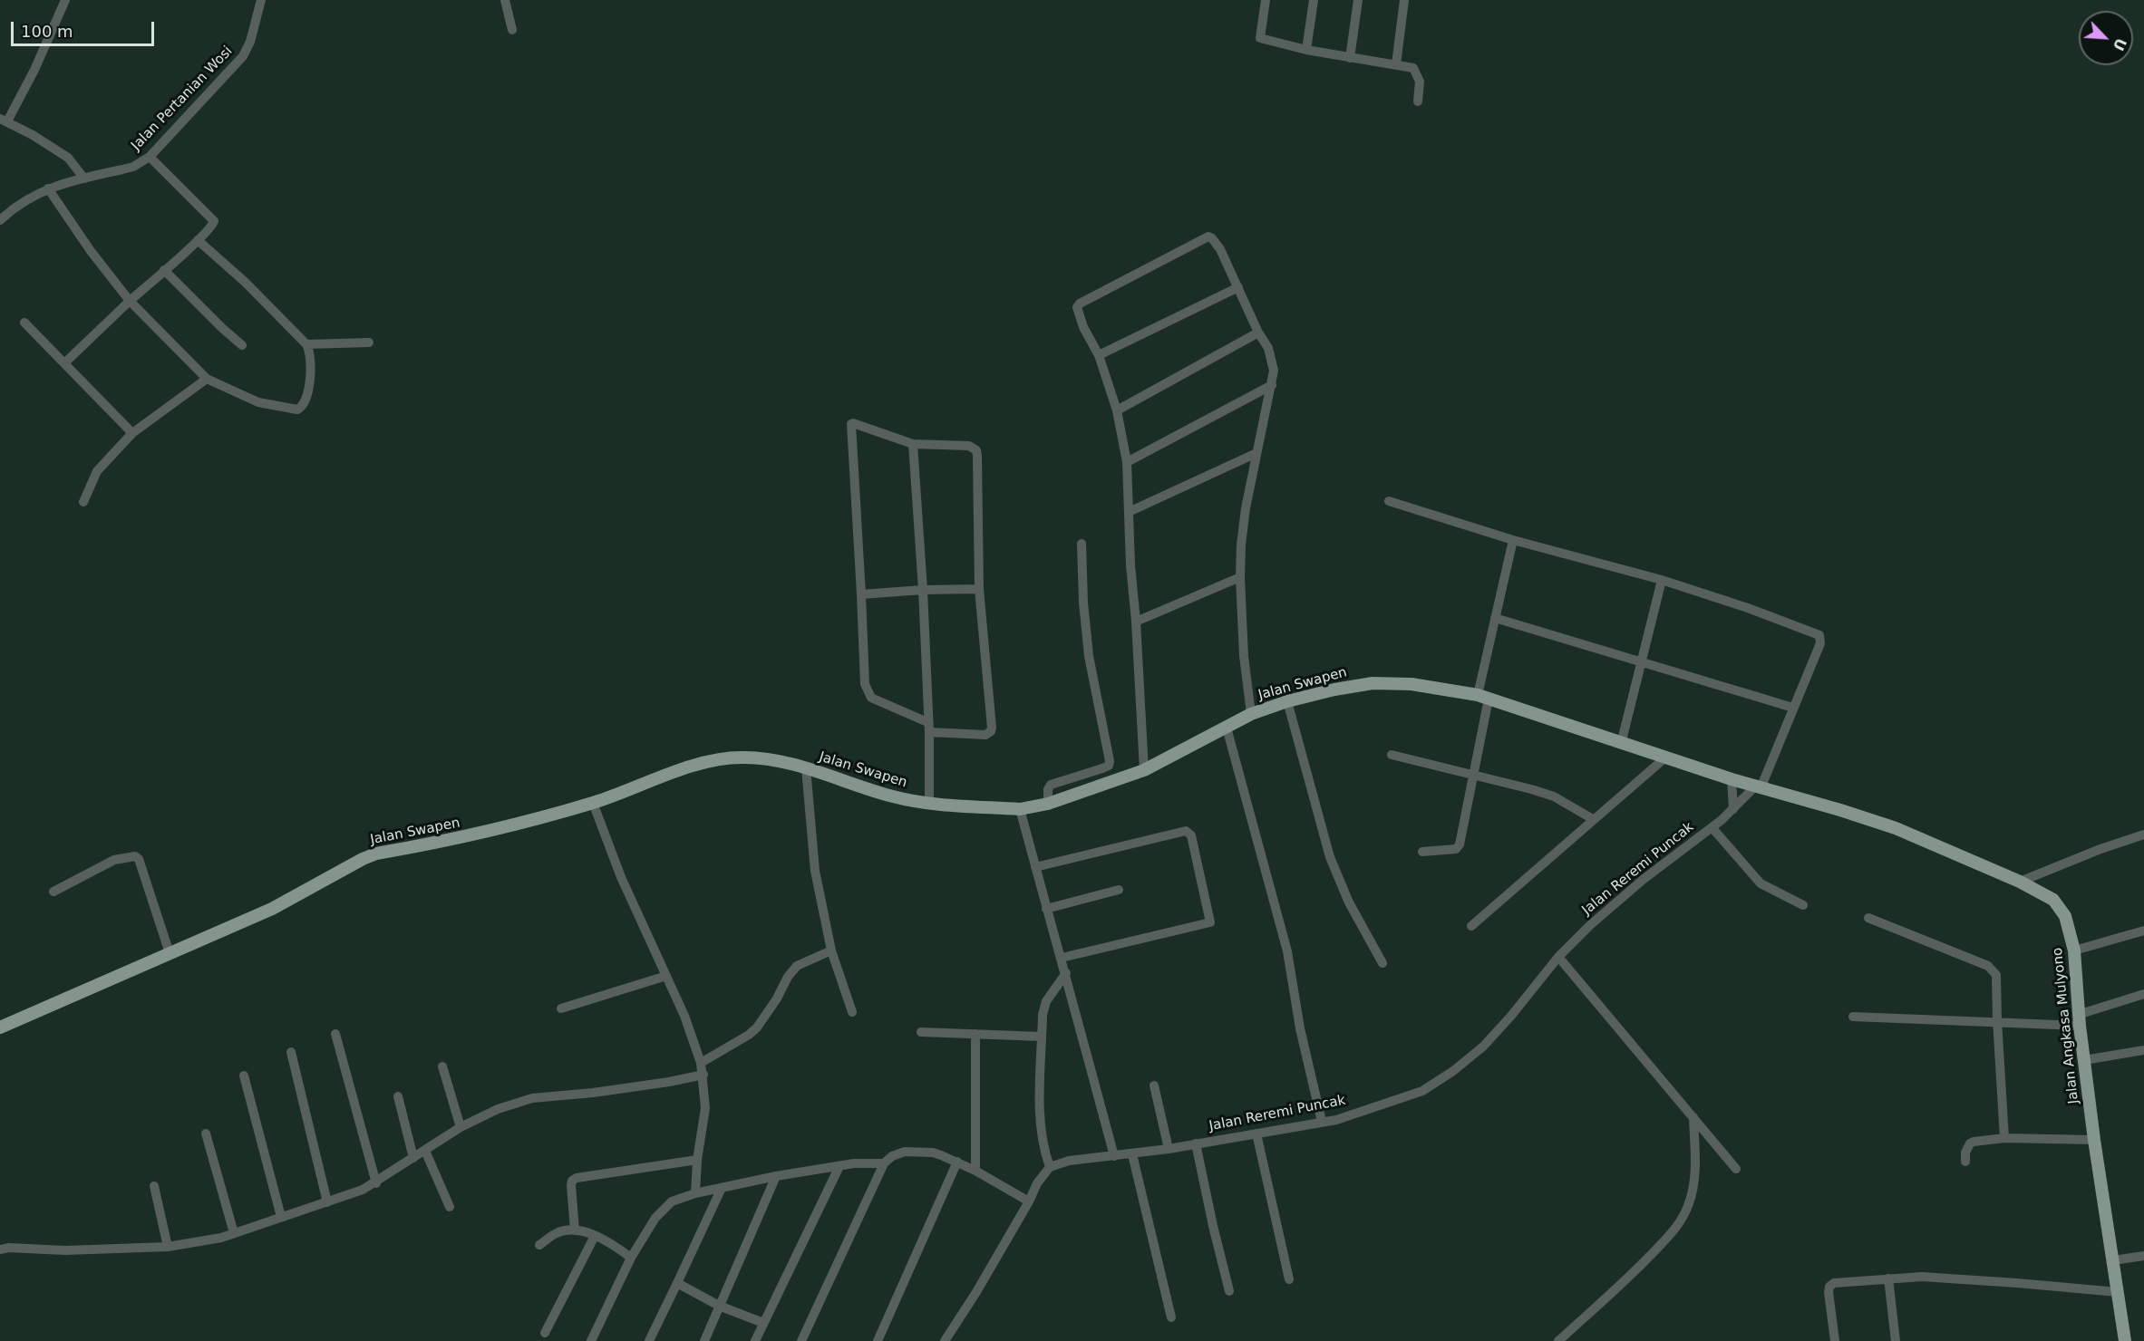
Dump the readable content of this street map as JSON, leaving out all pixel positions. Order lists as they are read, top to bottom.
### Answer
{
  "streets": {
    "main road": ["Jalan Swapen", "Jalan Angkasa Mulyono"],
    "street": ["Jalan Pertanian Wosi", "Jalan Reremi Puncak"]
  },
  "crossings": [
    ["Jalan Reremi Puncak", "Jalan Angkasa Mulyono"]
  ],
  "scale_bar": "100 m",
  "north": "bottom right"
}
